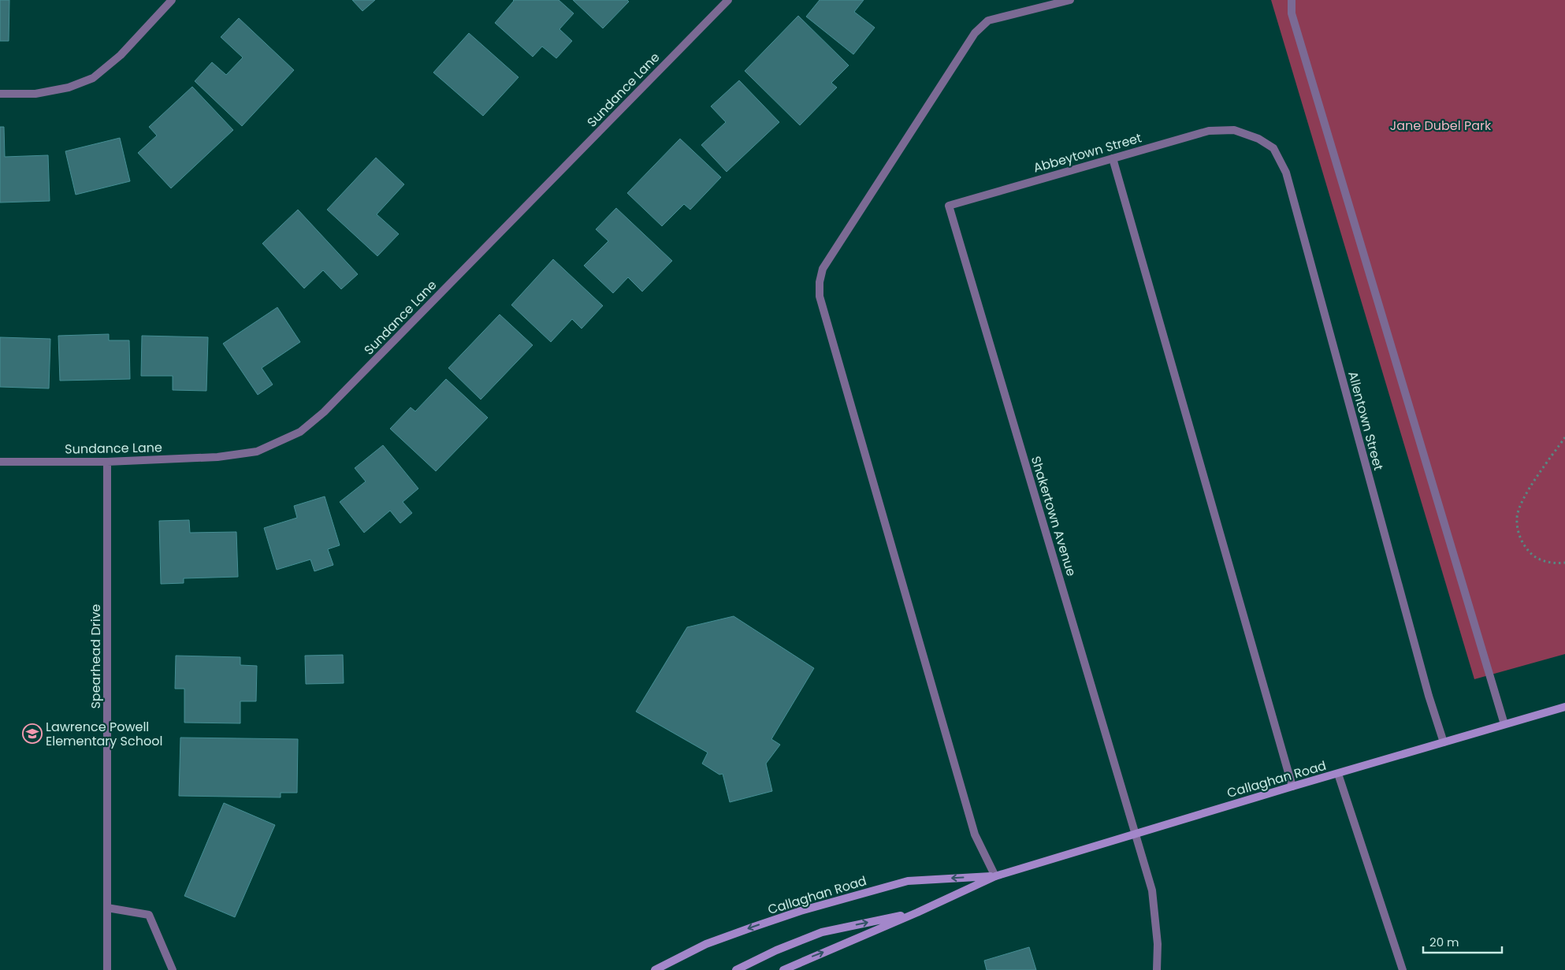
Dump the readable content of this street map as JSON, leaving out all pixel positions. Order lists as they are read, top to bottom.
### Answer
{
  "streets": {
    "main road": ["Callaghan Road"],
    "street": [
      "Sundance Lane",
      "Abbeytown Street",
      "Allentown Street",
      "Shakertown Avenue",
      "Spearhead Drive"
    ]
  },
  "crossings": [
    ["Sundance Lane", "Spearhead Drive"],
    ["Abbeytown Street", "Allentown Street"],
    ["Abbeytown Street", "Shakertown Avenue"],
    ["Allentown Street", "Callaghan Road"],
    ["Shakertown Avenue", "Callaghan Road"]
  ],
  "parks": ["Jane Dubel Park"],
  "places": {
    "school or university": ["Lawrence Powell Elementary School"]
  },
  "scale_bar": "20 m"
}
